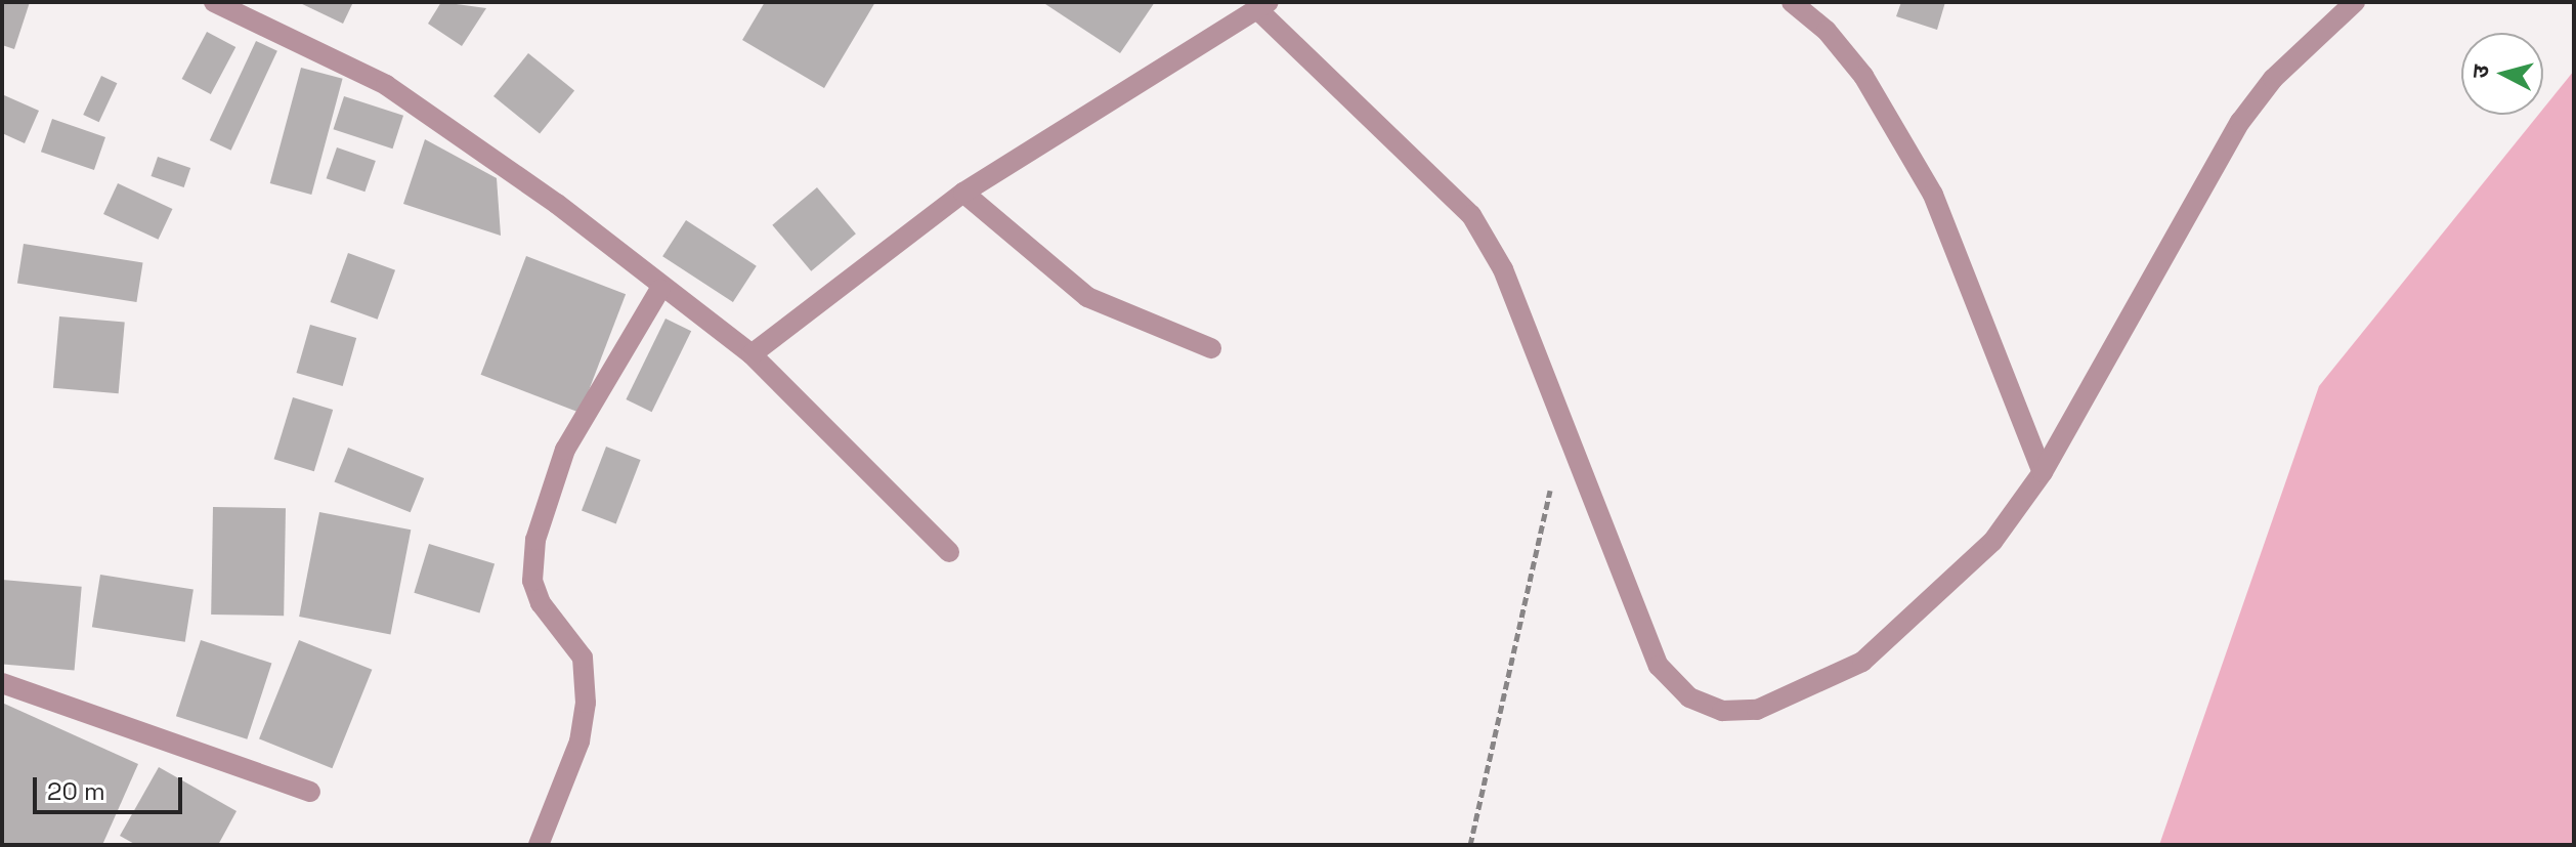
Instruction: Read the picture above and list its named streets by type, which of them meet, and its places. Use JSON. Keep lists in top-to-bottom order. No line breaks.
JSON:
{"scale_bar":"20 m","north":"left"}
